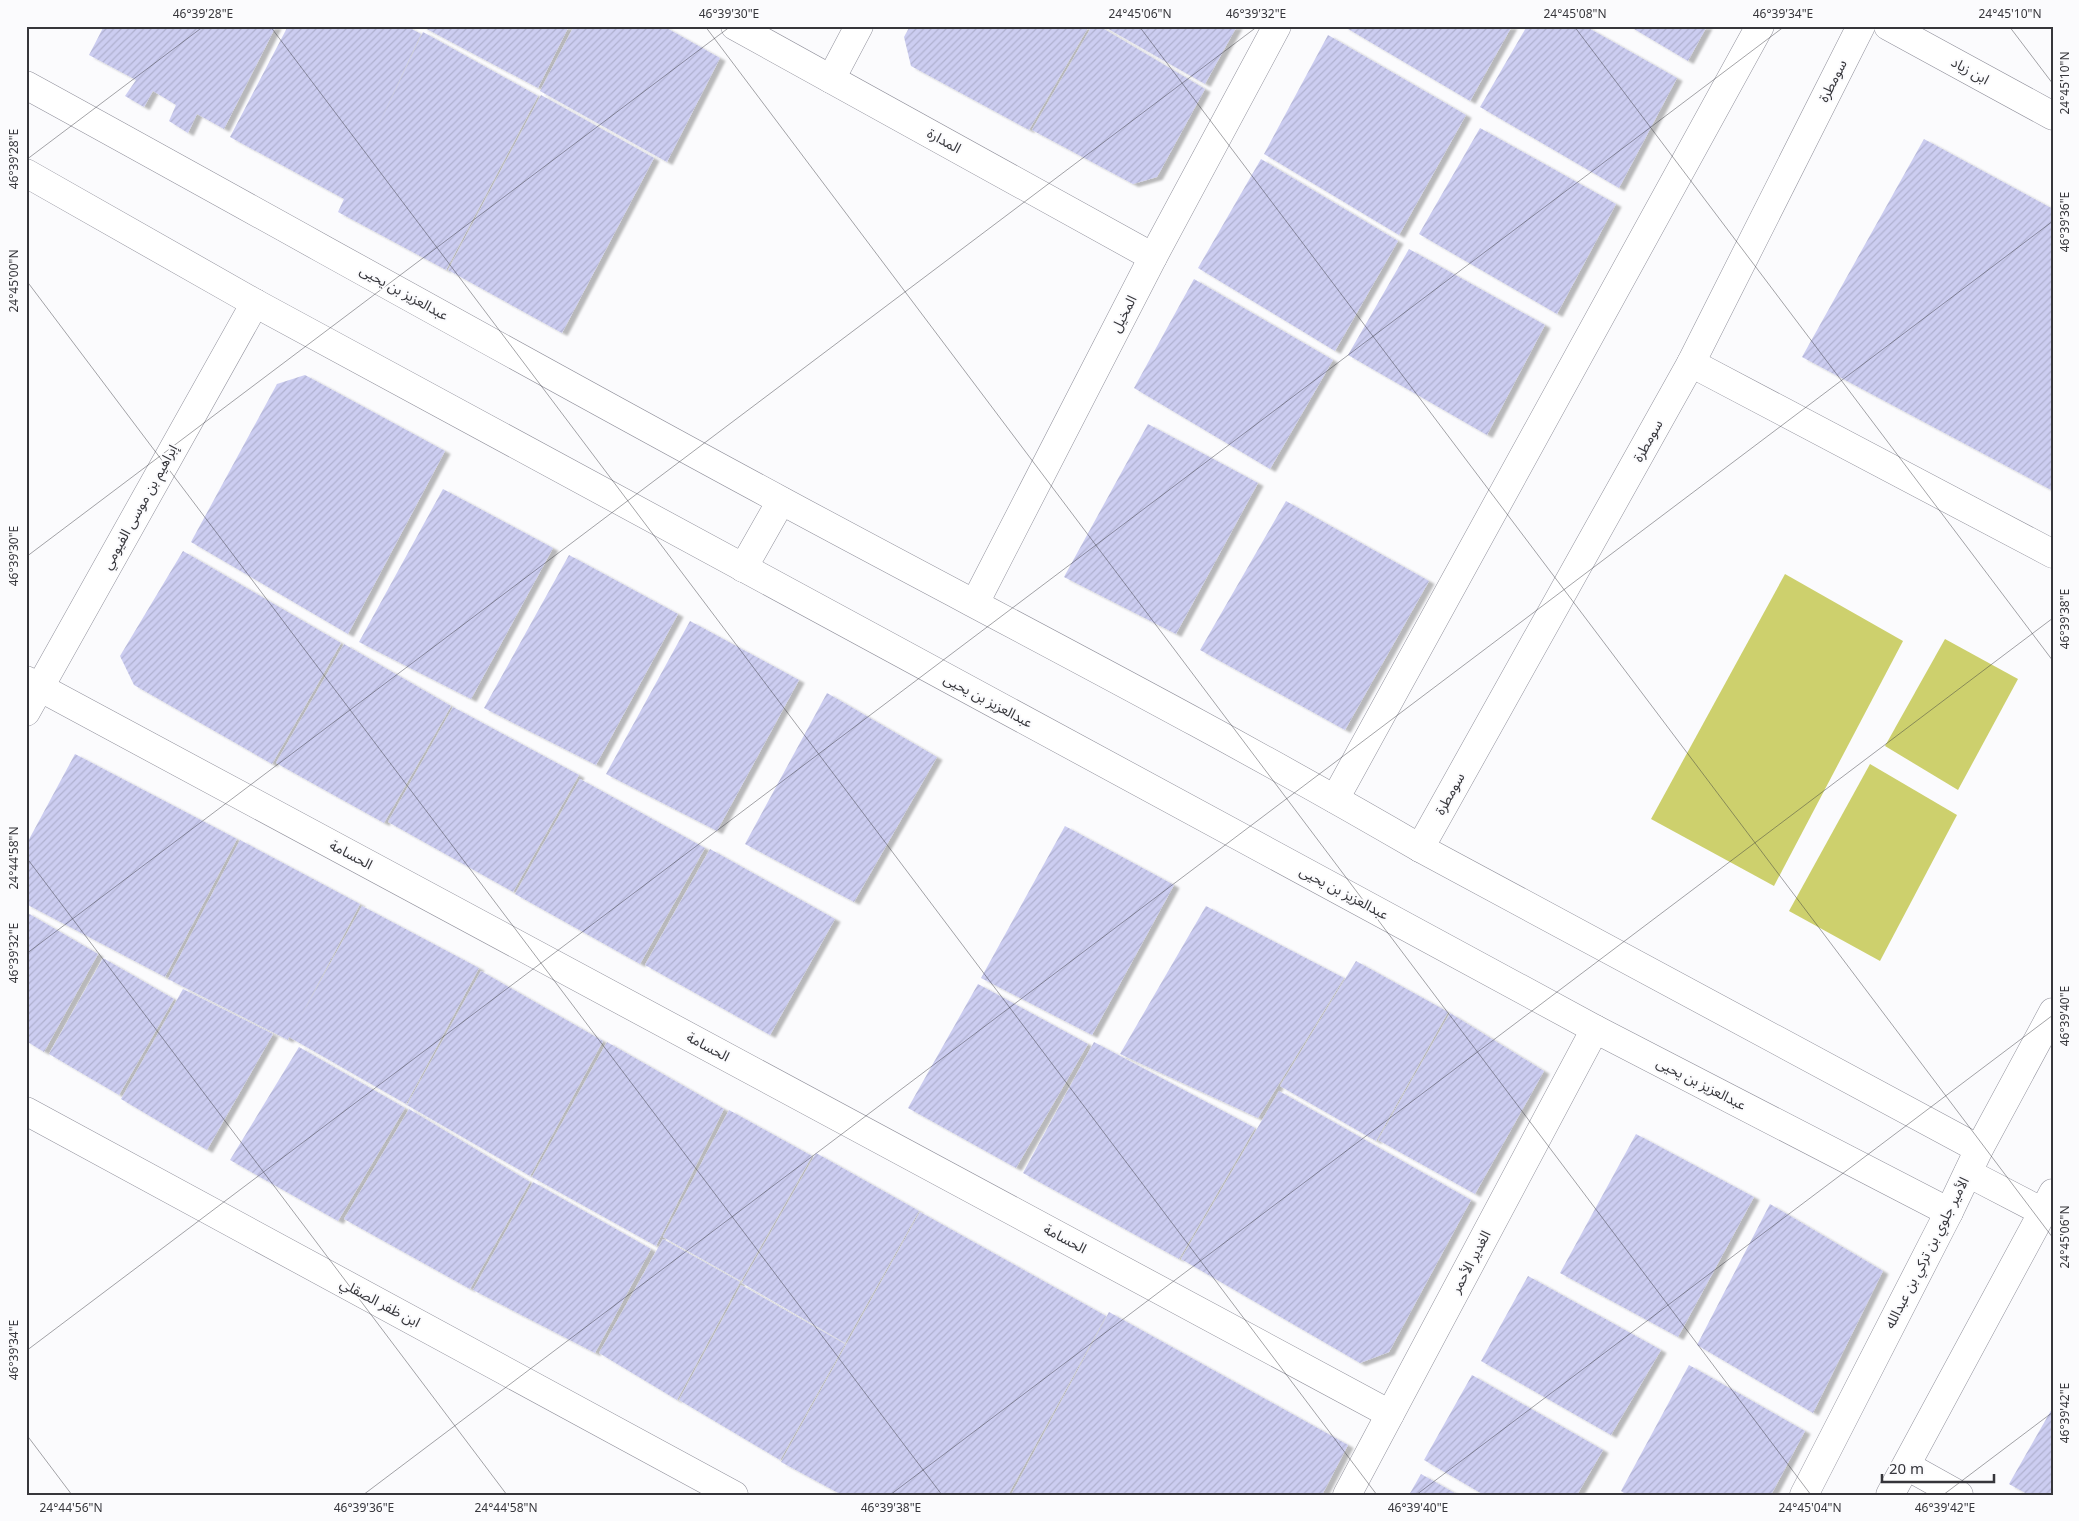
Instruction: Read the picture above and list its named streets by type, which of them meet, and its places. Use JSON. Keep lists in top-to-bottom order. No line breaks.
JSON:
{"streets":{"street":["ابن زياد","سومطرة","المدارة","عبدالعزيز بن يحيى","المخيل","إبراهيم بن موسى الفيومي","الحسامة","الأمير جلوي بن تركي بن عبدالله","الغدير الأحمر","ابن ظفر الصقلي"]},"crossings":[["سومطرة","عبدالعزيز بن يحيى"],["المدارة","المخيل"],["عبدالعزيز بن يحيى","المخيل"],["عبدالعزيز بن يحيى","إبراهيم بن موسى الفيومي"],["عبدالعزيز بن يحيى","الأمير جلوي بن تركي بن عبدالله"],["عبدالعزيز بن يحيى","الغدير الأحمر"],["إبراهيم بن موسى الفيومي","الحسامة"],["الحسامة","الغدير الأحمر"]],"scale_bar":"20 m","coordinates":["46°39'28\"E","46°39'30\"E","24°45'06\"N","46°39'32\"E","24°45'08\"N","46°39'34\"E","24°45'10\"N","46°39'36\"E","24°45'00\"N","46°39'38\"E","24°44'58\"N","46°39'40\"E","46°39'42\"E","24°44'56\"N","24°45'04\"N"]}
